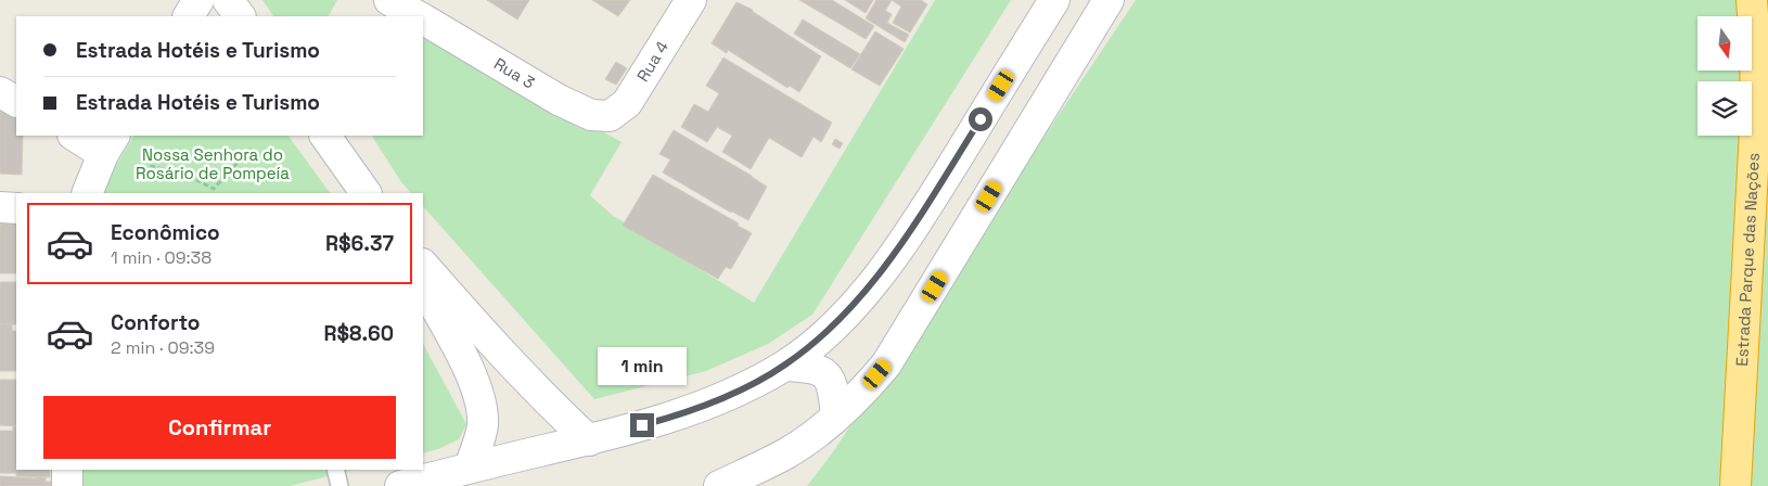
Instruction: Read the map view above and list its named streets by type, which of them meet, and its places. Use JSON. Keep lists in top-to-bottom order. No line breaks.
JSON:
{"streets":{"highway":["Estrada Parque das Nações"],"main road":["Rua 4","Rua 3"]},"crossings":[["Rua 4","Rua 3"]],"parks":["Nossa Senhora do Rosário de Pompeía"],"north":"bottom","page":{"banner":["Estrada Hotéis e Turismo","Estrada Hotéis e Turismo"],"list":[{"name":"Econômico","note":"1 min · 09:38","value":"R$6.37"},{"name":"Conforto","note":"2 min · 09:39","value":"R$8.60"}],"bubble":"1 min","buttons":"Confirmar"}}
